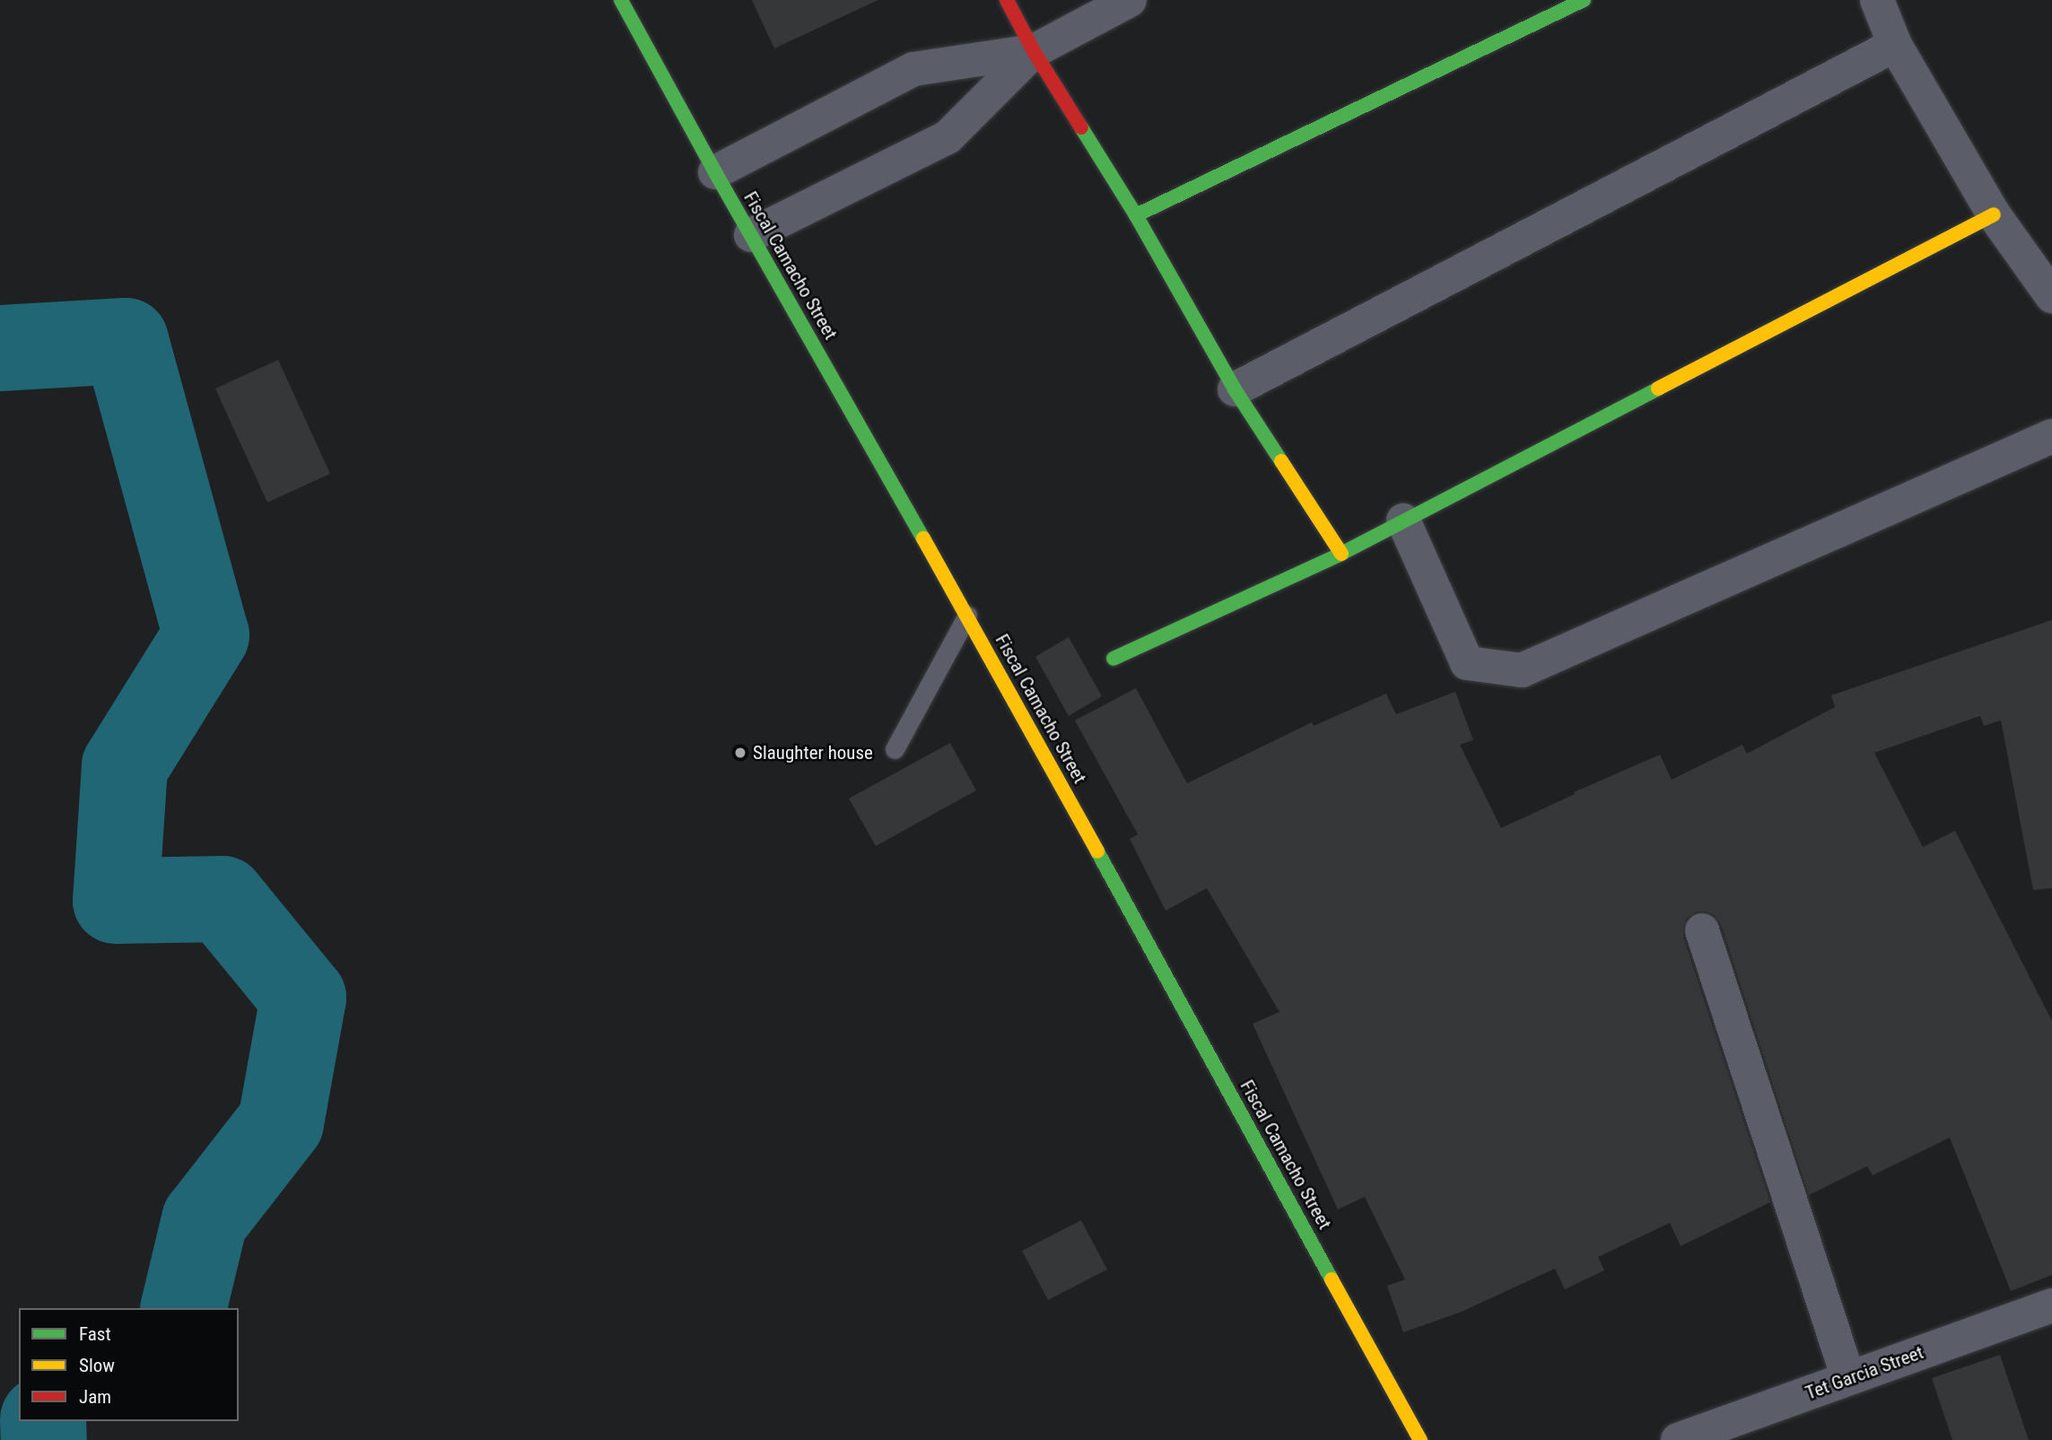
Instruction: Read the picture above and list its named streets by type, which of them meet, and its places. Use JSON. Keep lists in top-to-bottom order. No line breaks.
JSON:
{"streets":{"street":["Fiscal Camacho Street","Tet Garcia Street"]},"places":["Slaughter house"],"legend":["Fast","Slow","Jam"]}
